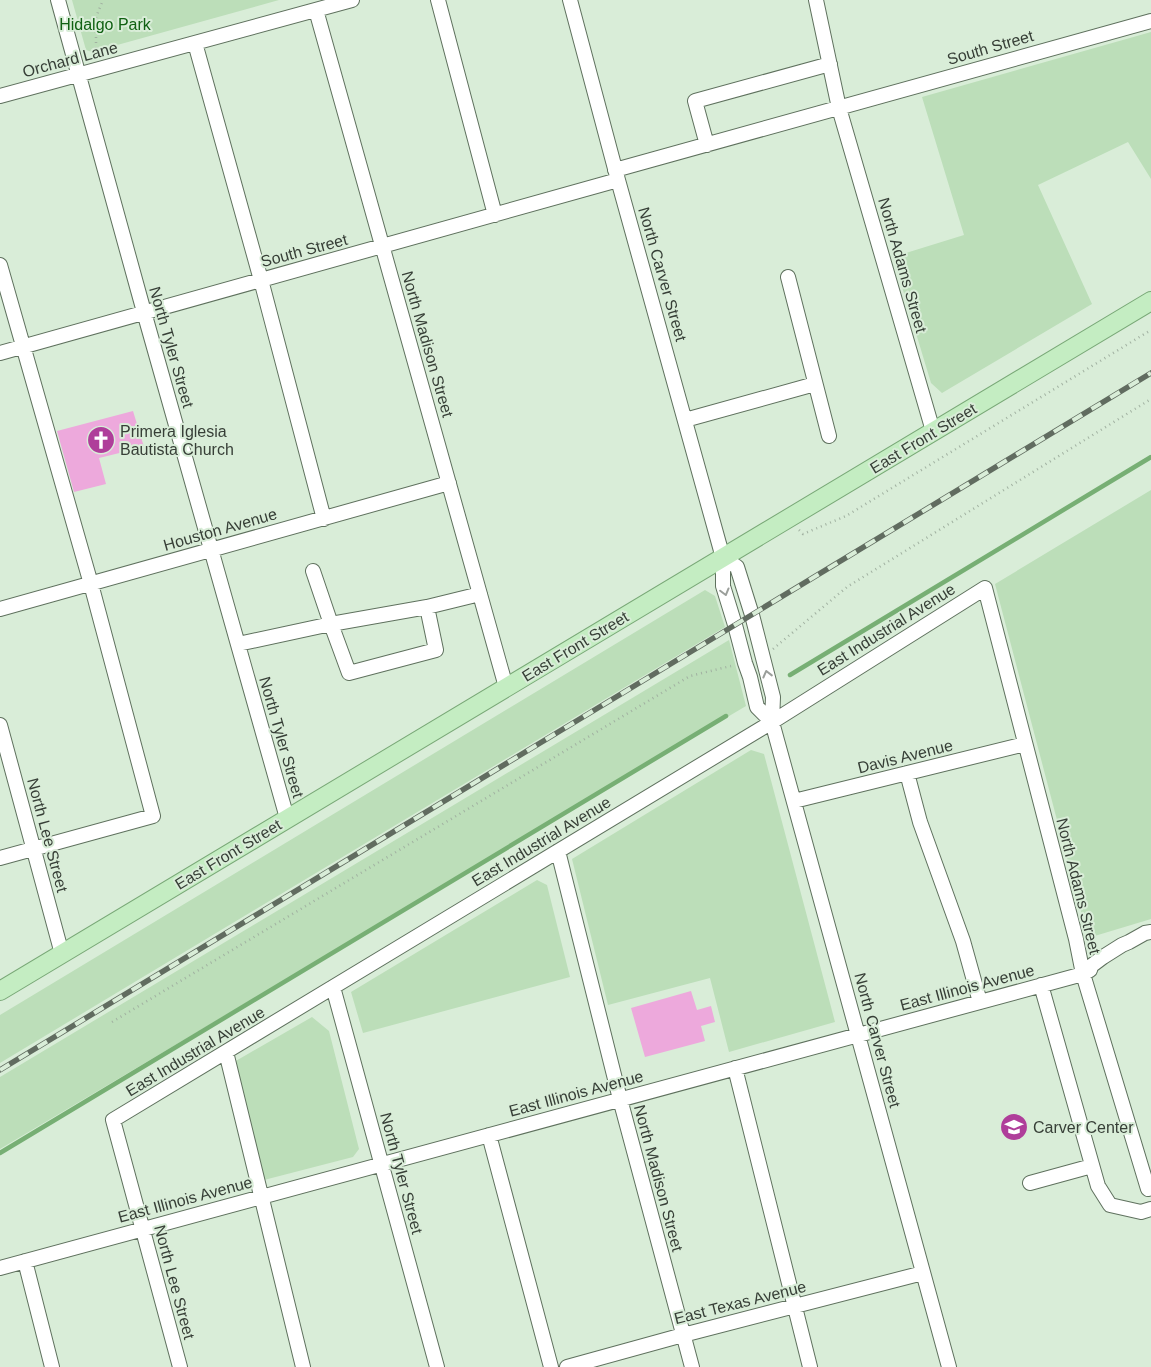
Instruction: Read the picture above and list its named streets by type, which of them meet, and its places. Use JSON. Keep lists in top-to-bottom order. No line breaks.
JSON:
{"streets":{"main road":["East Front Street"],"street":["South Street","Orchard Lane","North Adams Street","North Carver Street","North Madison Street","North Tyler Street","Houston Avenue","East Industrial Avenue","Davis Avenue","North Lee Street","East Illinois Avenue","East Texas Avenue"]},"crossings":[["South Street","North Adams Street"],["South Street","North Carver Street"],["South Street","North Madison Street"],["South Street","North Tyler Street"],["Orchard Lane","North Madison Street"],["Orchard Lane","North Tyler Street"],["North Adams Street","East Front Street"],["North Adams Street","East Industrial Avenue"],["North Adams Street","Davis Avenue"],["North Adams Street","East Illinois Avenue"],["North Carver Street","East Front Street"],["North Carver Street","East Industrial Avenue"],["North Carver Street","Davis Avenue"],["North Carver Street","East Illinois Avenue"],["North Carver Street","East Texas Avenue"],["North Madison Street","East Front Street"],["North Madison Street","Houston Avenue"],["North Madison Street","East Industrial Avenue"],["North Madison Street","East Illinois Avenue"],["North Madison Street","East Texas Avenue"],["North Tyler Street","East Front Street"],["North Tyler Street","Houston Avenue"],["North Tyler Street","East Industrial Avenue"],["North Tyler Street","East Illinois Avenue"],["East Front Street","North Lee Street"],["East Industrial Avenue","North Lee Street"],["North Lee Street","East Illinois Avenue"]],"parks":["Hidalgo Park"],"places":{"church":["Primera Iglesia Bautista Church"],"school or university":["Carver Center"]}}
